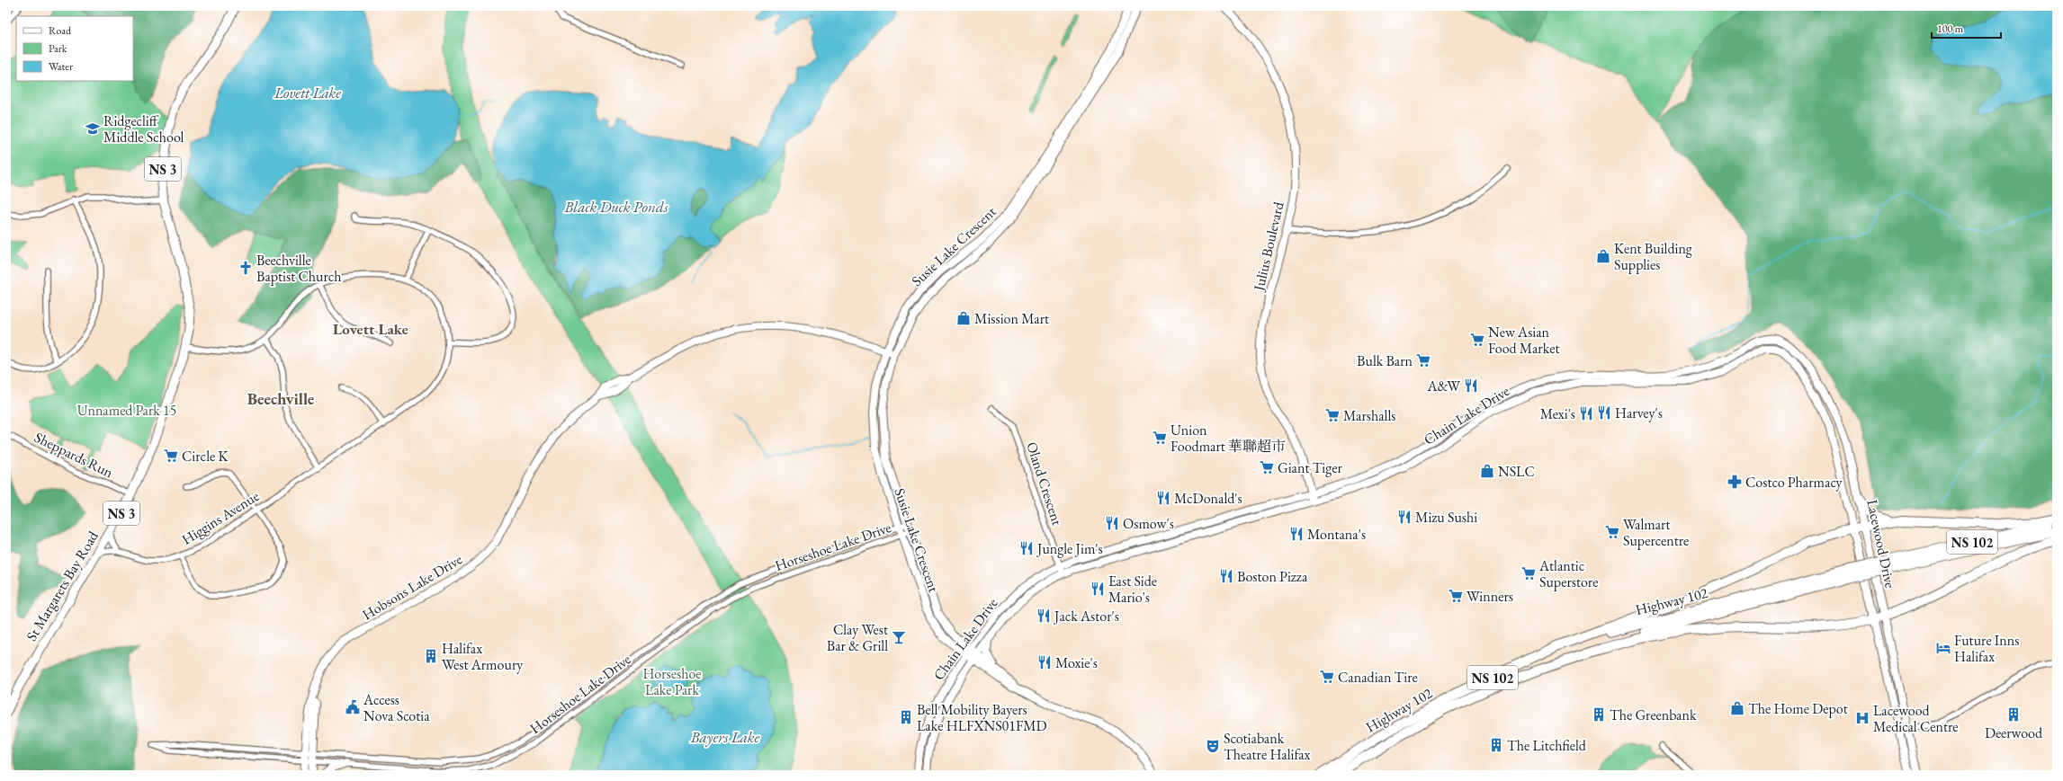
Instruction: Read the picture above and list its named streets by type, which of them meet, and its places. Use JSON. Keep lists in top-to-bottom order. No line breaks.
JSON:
{"streets":{"highway":["NS 102","Highway 102"],"main road":["NS 3","St Margarets Bay Road"],"street":["Susie Lake Crescent","Julius Boulevard","Chain Lake Drive","Sheppards Run","Oland Crescent","Higgins Avenue","Lacewood Drive","Horseshoe Lake Drive","Hobsons Lake Drive"]},"crossings":[["Susie Lake Crescent","Chain Lake Drive"],["Susie Lake Crescent","Horseshoe Lake Drive"],["Susie Lake Crescent","Hobsons Lake Drive"],["Julius Boulevard","Chain Lake Drive"],["Chain Lake Drive","Oland Crescent"],["Chain Lake Drive","Lacewood Drive"],["Sheppards Run","St Margarets Bay Road"],["Horseshoe Lake Drive","Hobsons Lake Drive"]],"districts":["Lovett Lake","Beechville"],"water":["Lovett Lake","Black Duck Ponds","Bayers Lake"],"parks":["Unnamed Park 15","Horseshoe Lake Park"],"places":{"school or university":["Ridgecliff Middle School"],"shop":["Kent Building Supplies","Mission Mart","NSLC","The Home Depot"],"church":["Beechville Baptist Church"],"supermarket":["New Asian Food Market","Bulk Barn","Marshalls","Union Foodmart 華聯超市","Circle K","Giant Tiger","Walmart Supercentre","Atlantic Superstore","Winners","Canadian Tire"],"restaurant":["A&W","Harvey's","Mexi's","McDonald's","Mizu Sushi","Osmow's","Montana's","Jungle Jim's","Boston Pizza","East Side Mario's","Jack Astor's","Moxie's"],"pharmacy":["Costco Pharmacy"],"bar":["Clay West Bar & Grill"],"hotel":["Future Inns Halifax"],"building":["Halifax West Armoury","The Greenbank","Deerwood","Bell Mobility Bayers Lake HLFXNS01FMD","The Litchfield"],"public building":["Access Nova Scotia"],"hospital":["Lacewood Medical Centre"],"theatre":["Scotiabank Theatre Halifax"]},"legend":["Road","Park","Water"],"scale_bar":"100 m"}
